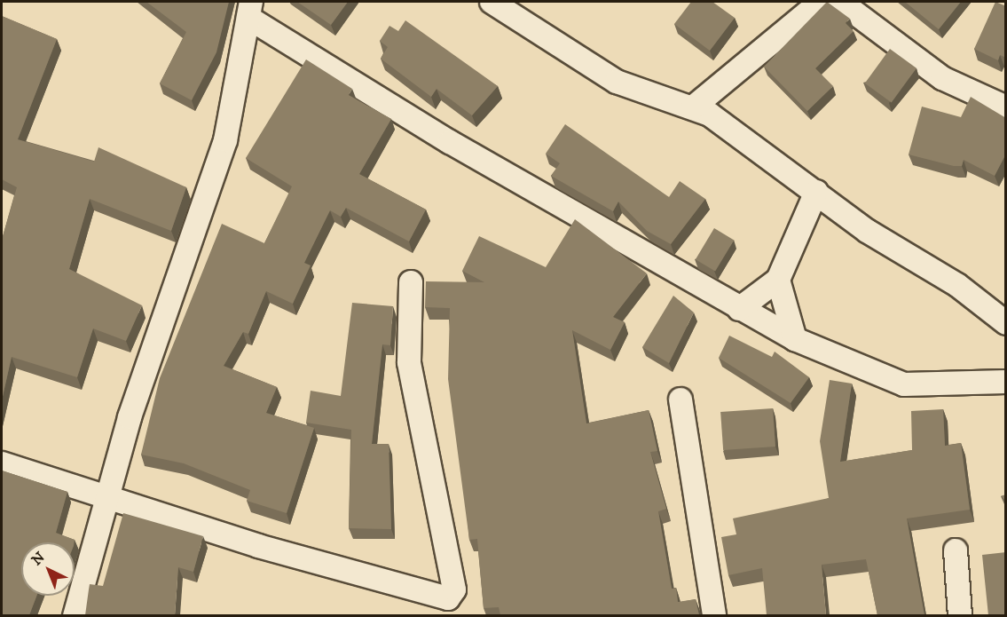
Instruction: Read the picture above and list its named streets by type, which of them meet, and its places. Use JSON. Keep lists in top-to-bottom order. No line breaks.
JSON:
{"north":"top left"}
